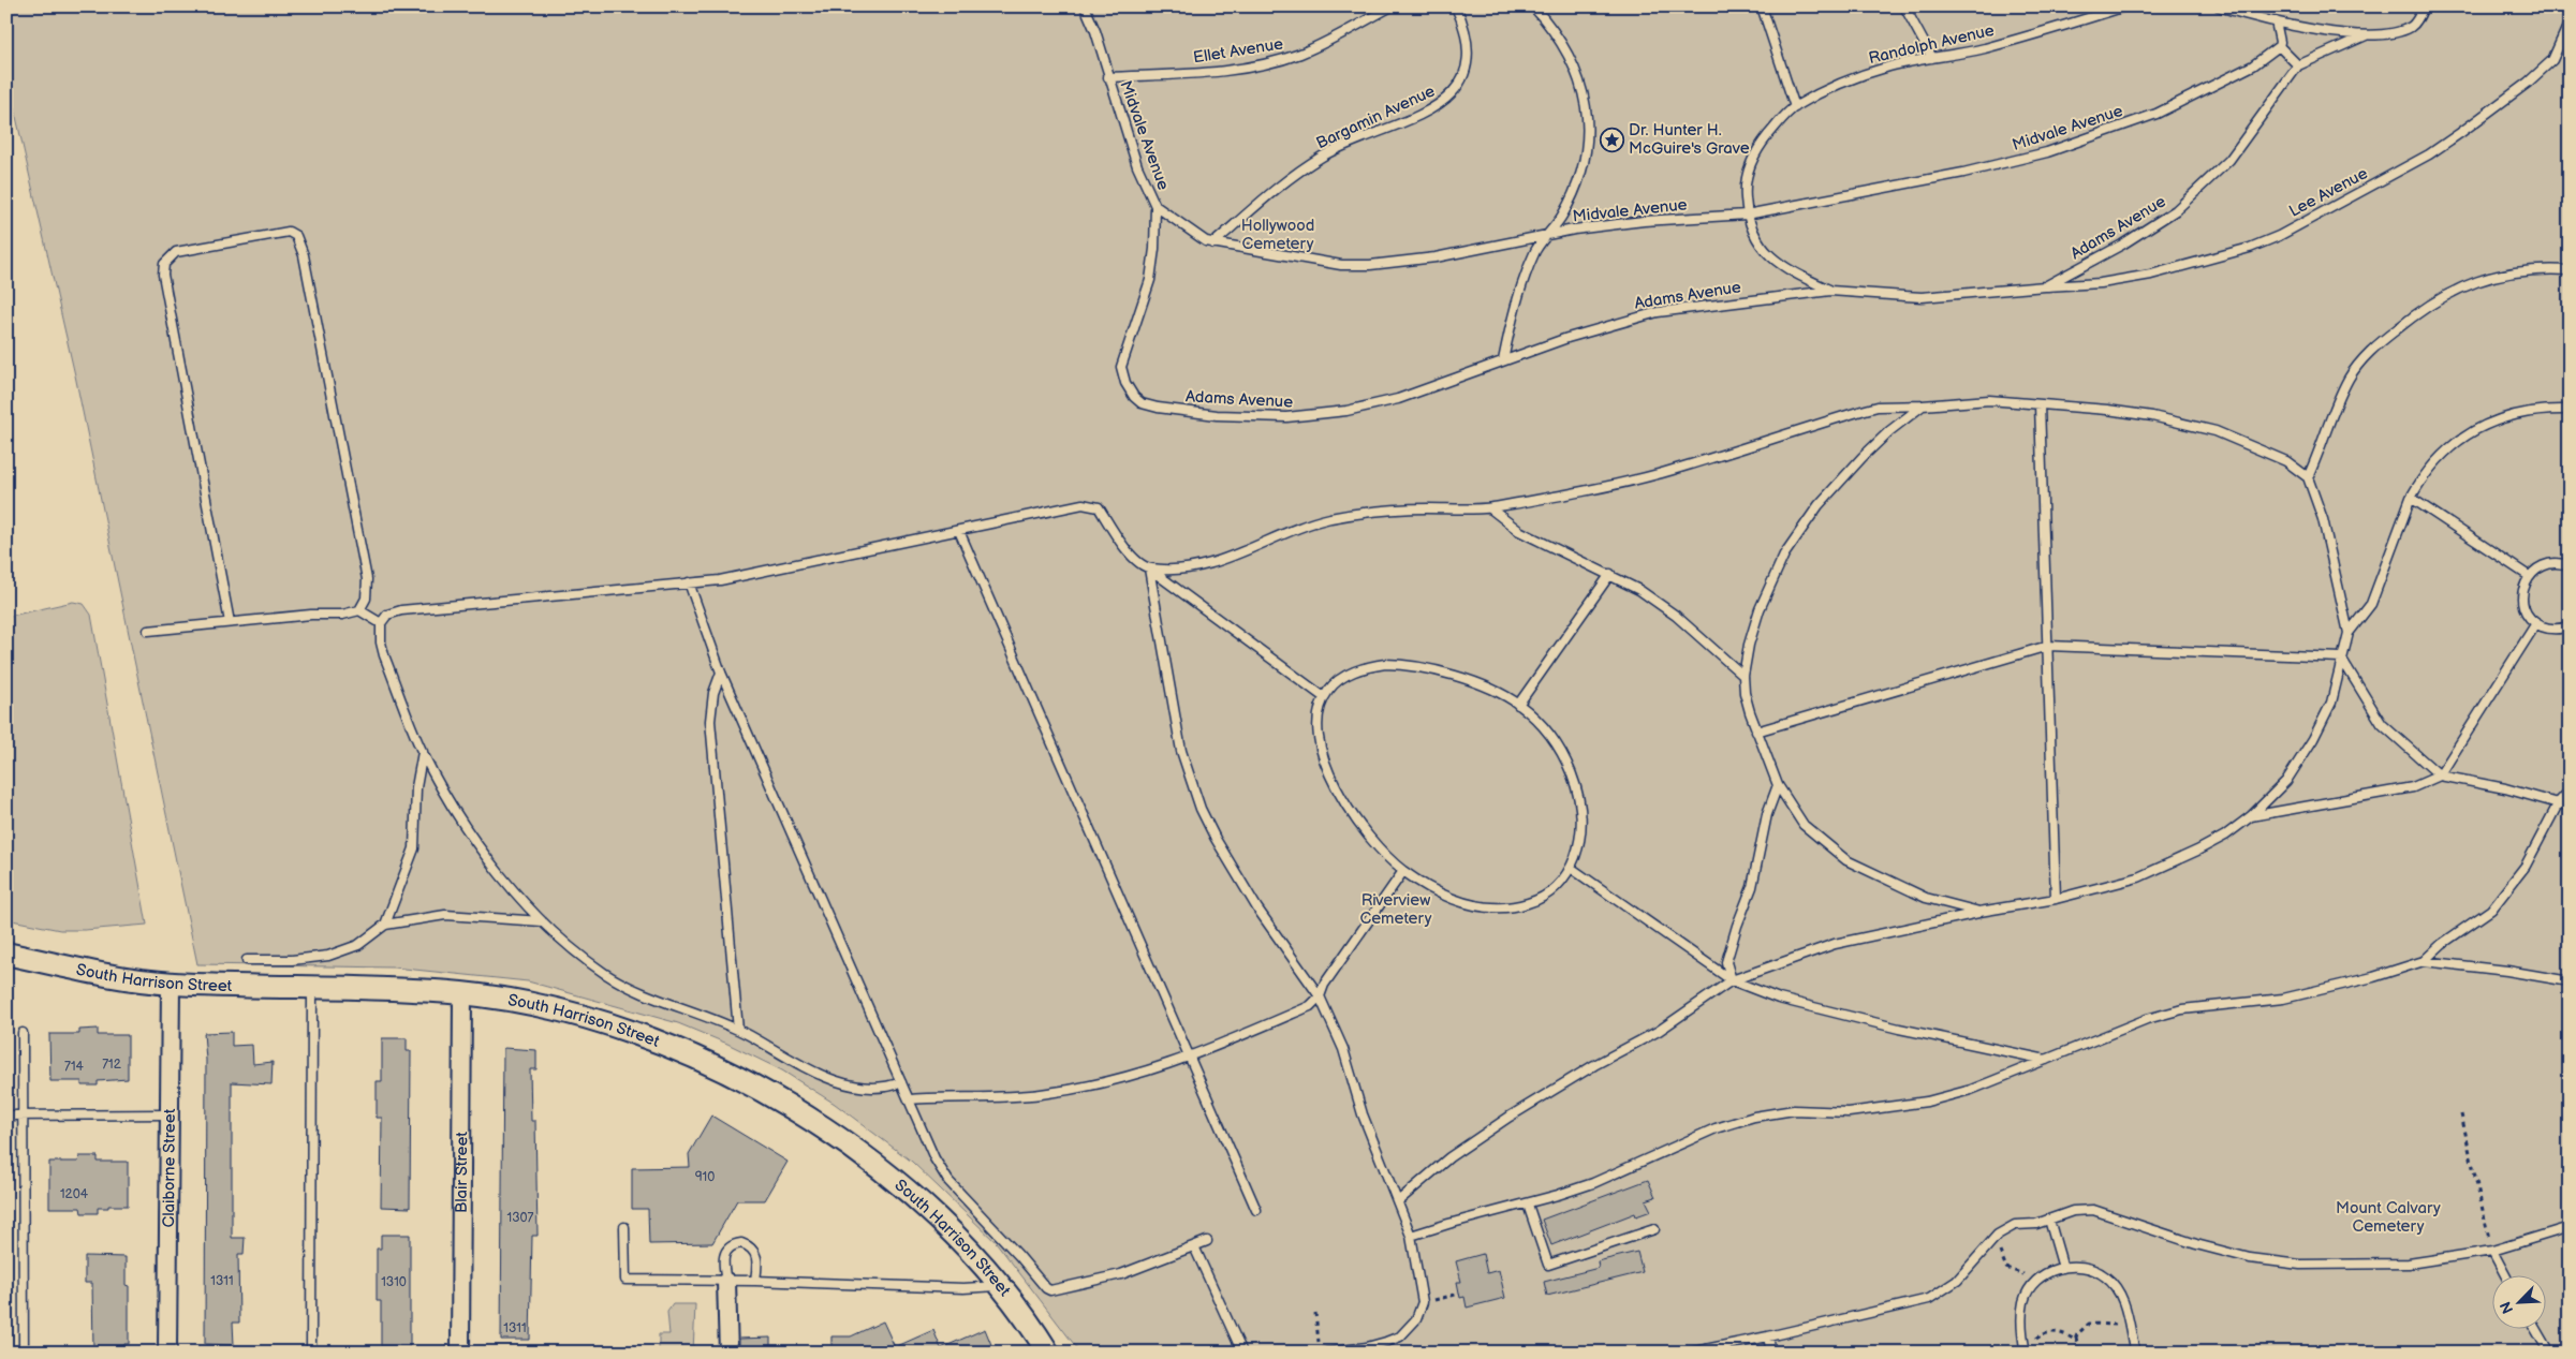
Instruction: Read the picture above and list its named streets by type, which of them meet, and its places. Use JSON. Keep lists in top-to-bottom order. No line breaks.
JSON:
{"streets":{"street":["South Harrison Street","Claiborne Street","Blair Street"],"lane":["Randolph Avenue","Ellet Avenue","Bargamin Avenue","Midvale Avenue","Lee Avenue","Adams Avenue"]},"crossings":[["Randolph Avenue","Midvale Avenue"],["Randolph Avenue","Adams Avenue"],["Ellet Avenue","Midvale Avenue"],["Bargamin Avenue","Midvale Avenue"],["Midvale Avenue","Adams Avenue"],["Lee Avenue","Adams Avenue"],["South Harrison Street","Claiborne Street"],["South Harrison Street","Blair Street"]],"parks":["Hollywood Cemetery","Riverview Cemetery","Mount Calvary Cemetery"],"places":{"place":["Dr. Hunter H. McGuire's Grave"]},"house_numbers":["712","714","910","1204","1307","1311","1310","1311"],"north":"bottom left"}
